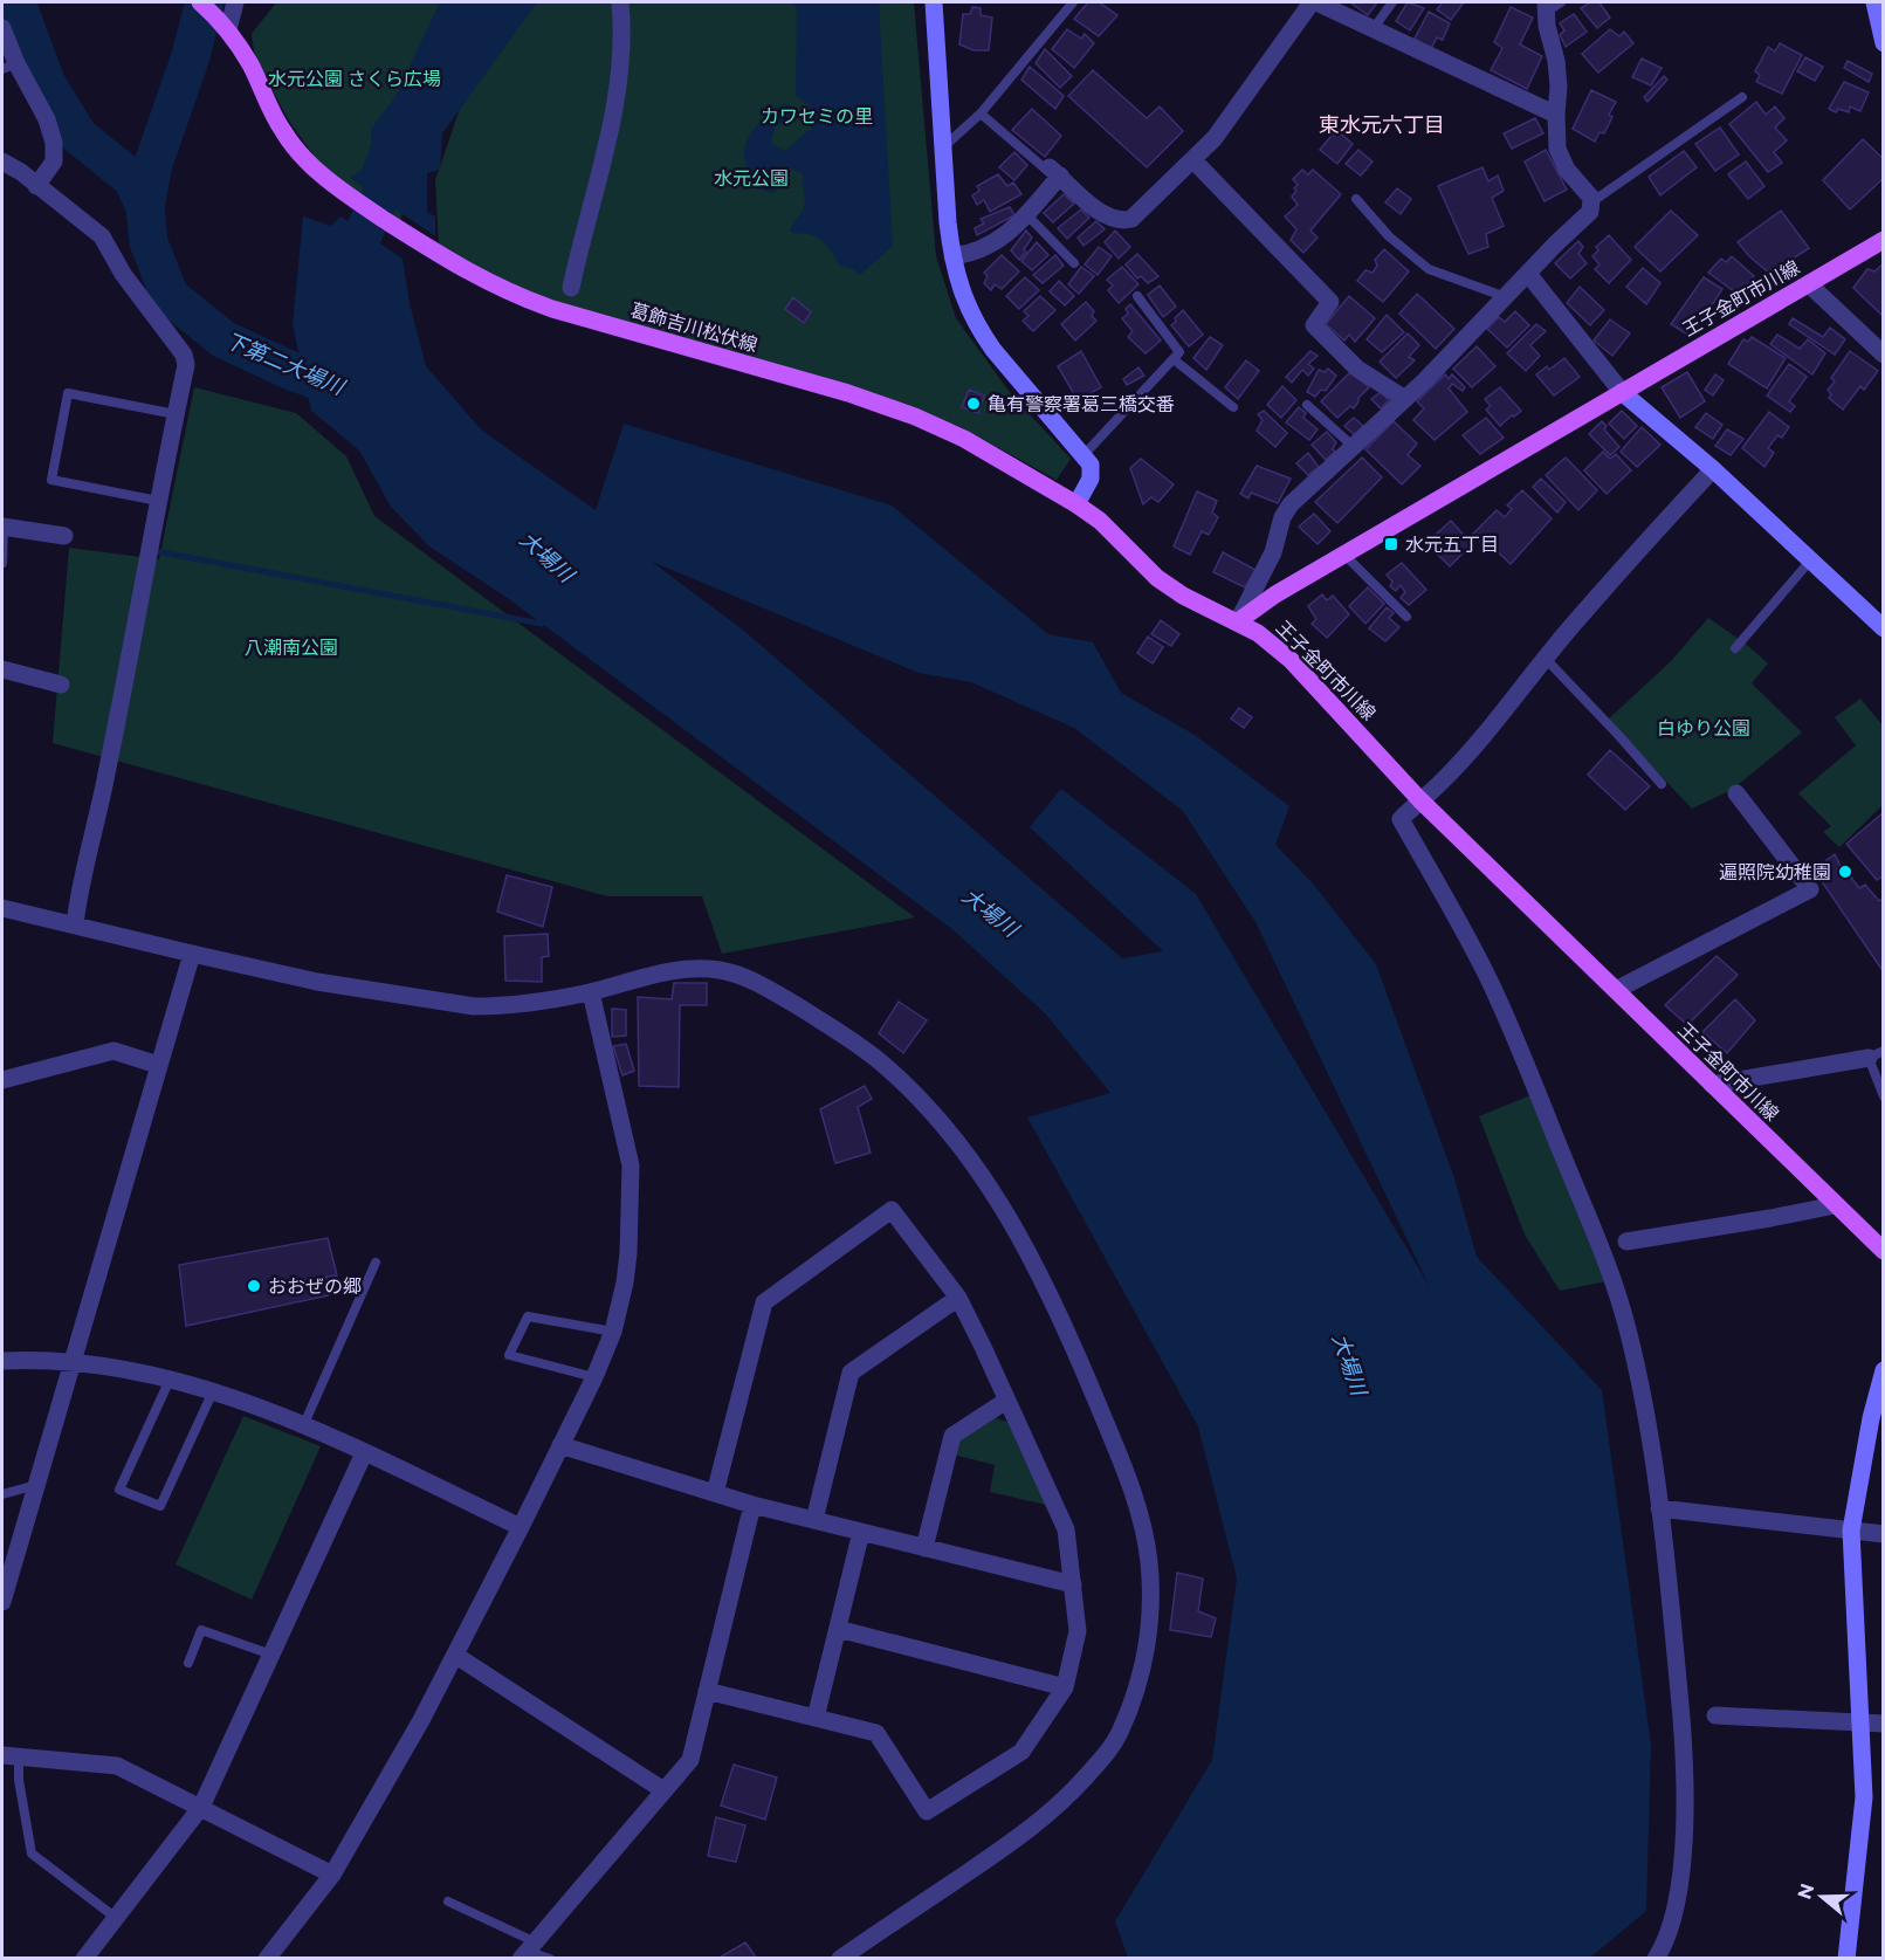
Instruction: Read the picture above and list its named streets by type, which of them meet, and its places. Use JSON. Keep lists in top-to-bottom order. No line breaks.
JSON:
{"streets":{"main road":["王子金町市川線","葛飾吉川松伏線"]},"crossings":[["王子金町市川線","葛飾吉川松伏線"]],"districts":["東水元六丁目"],"water":["下第二大場川","大場川"],"parks":["水元公園 さくら広場","カワセミの里","水元公園","八潮南公園","白ゆり公園"],"places":{"other":["亀有警察署葛三橋交番","遍照院幼稚園","おおぜの郷"],"transit":["水元五丁目"]},"north":"left"}
